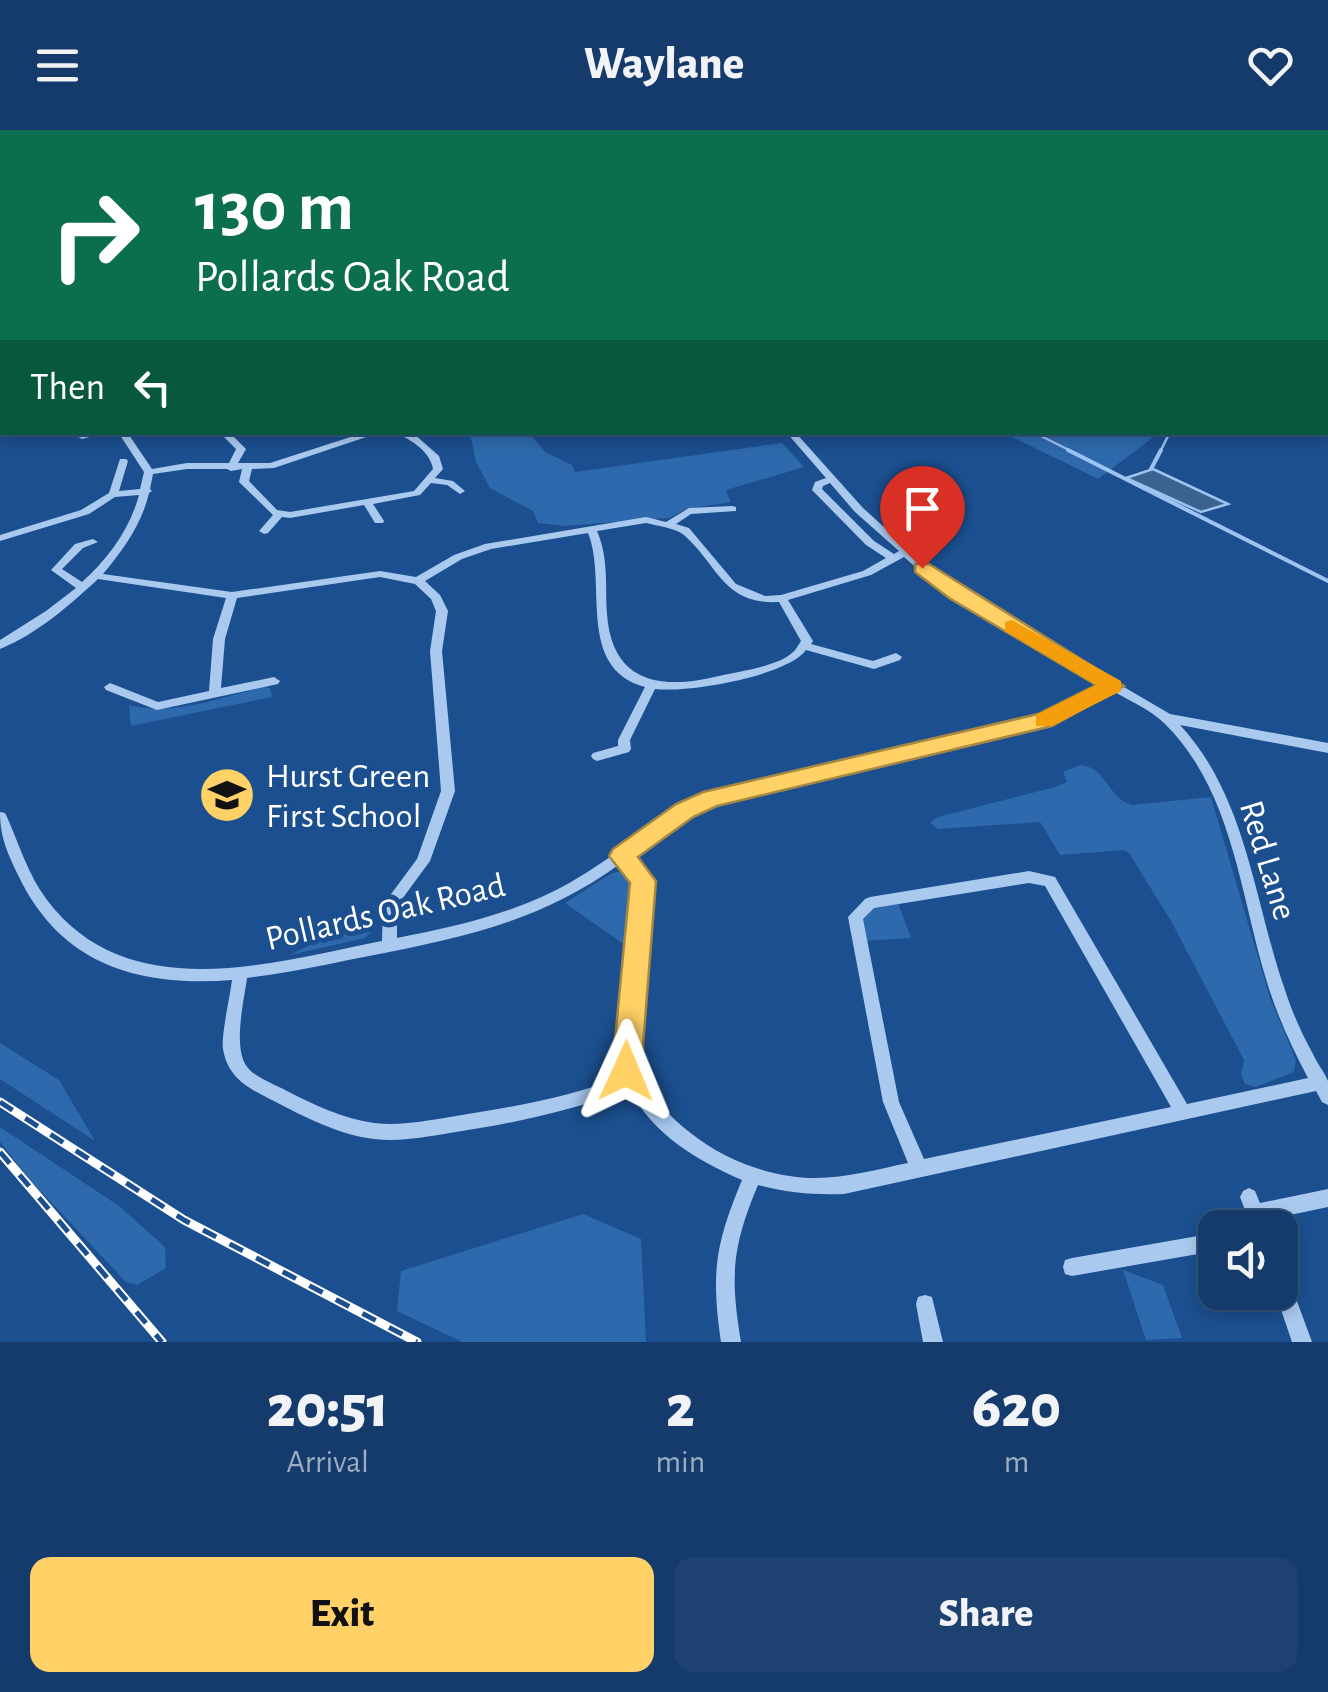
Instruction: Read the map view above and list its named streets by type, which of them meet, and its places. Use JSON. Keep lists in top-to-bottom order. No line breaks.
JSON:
{"streets":{"street":["Red Lane","Pollards Oak Road"]},"places":{"school or university":["Hurst Green First School"]},"page":{"header":"Waylane","turn":["130 m","Pollards Oak Road"],"then":"Then","eta":["20:51","Arrival","2","min","620","m"],"buttons":["Exit","Share"]}}
